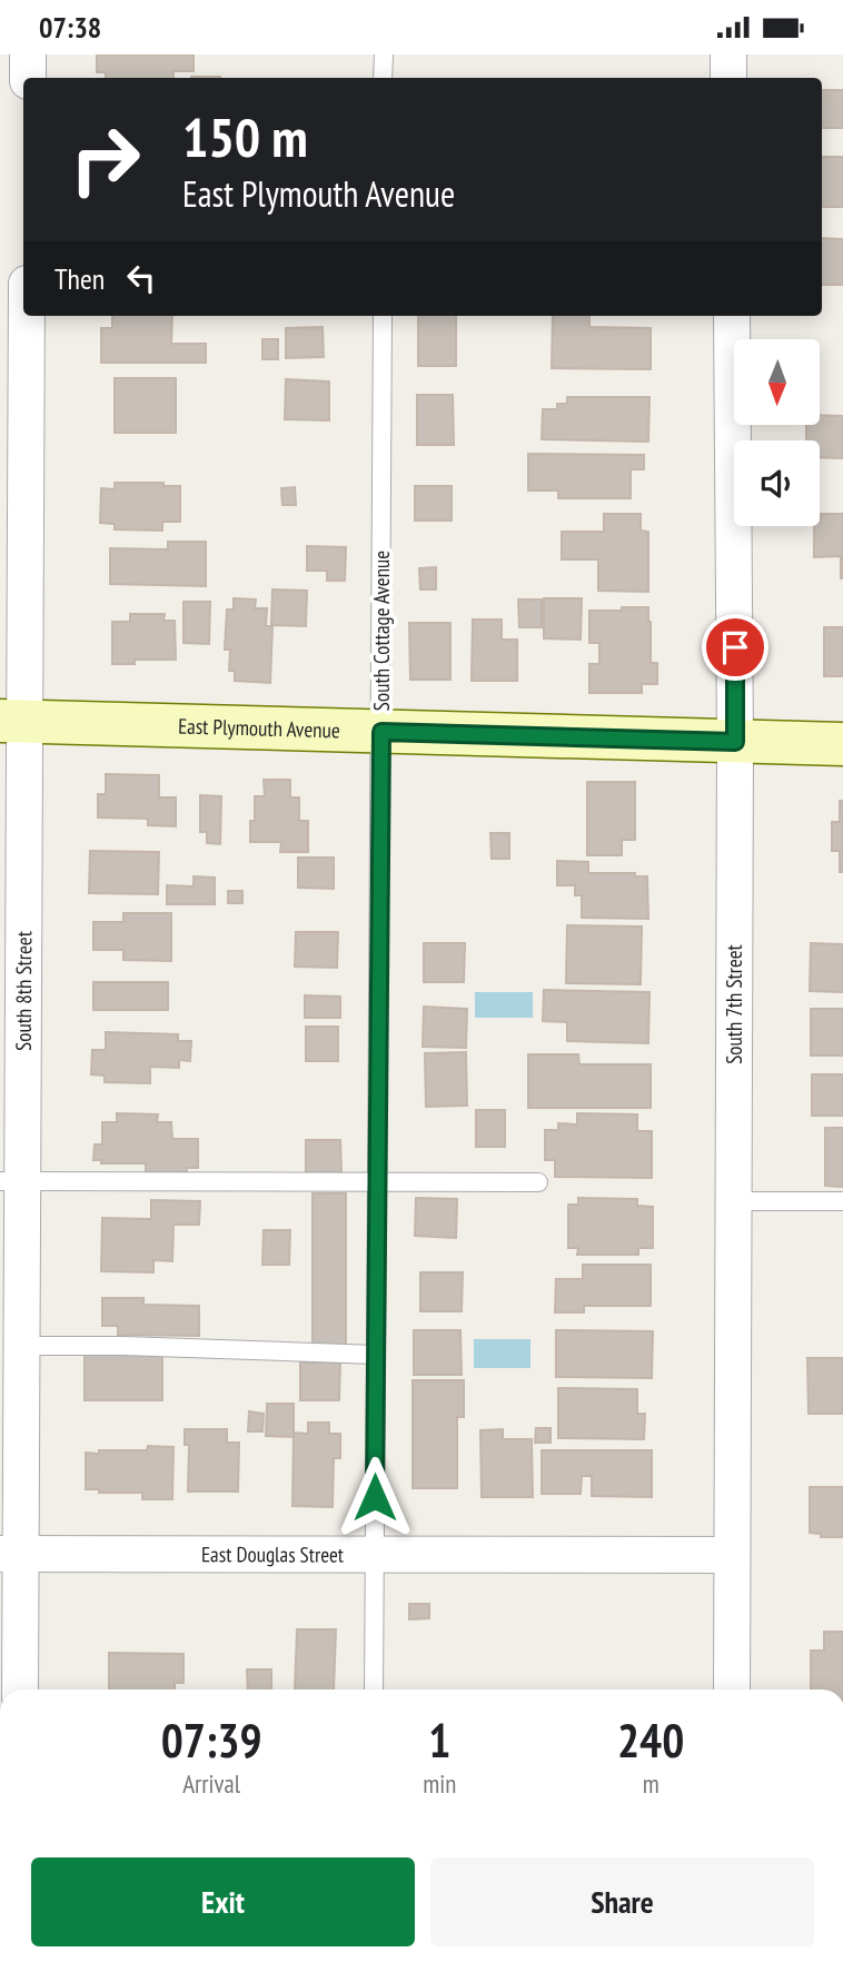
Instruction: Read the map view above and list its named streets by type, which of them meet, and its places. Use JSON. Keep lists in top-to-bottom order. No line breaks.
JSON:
{"streets":{"main road":["East Plymouth Avenue"],"street":["South 8th Street","South 7th Street","East Douglas Street"],"lane":["South Cottage Avenue"]},"crossings":[["South Cottage Avenue","East Plymouth Avenue"],["South Cottage Avenue","East Douglas Street"],["East Plymouth Avenue","South 8th Street"],["East Plymouth Avenue","South 7th Street"],["South 8th Street","East Douglas Street"],["South 7th Street","East Douglas Street"]],"north":"bottom","page":{"status":"07:38","turn":["150 m","East Plymouth Avenue"],"then":"Then","eta":["07:39","Arrival","1","min","240","m"],"buttons":["Exit","Share"]}}
